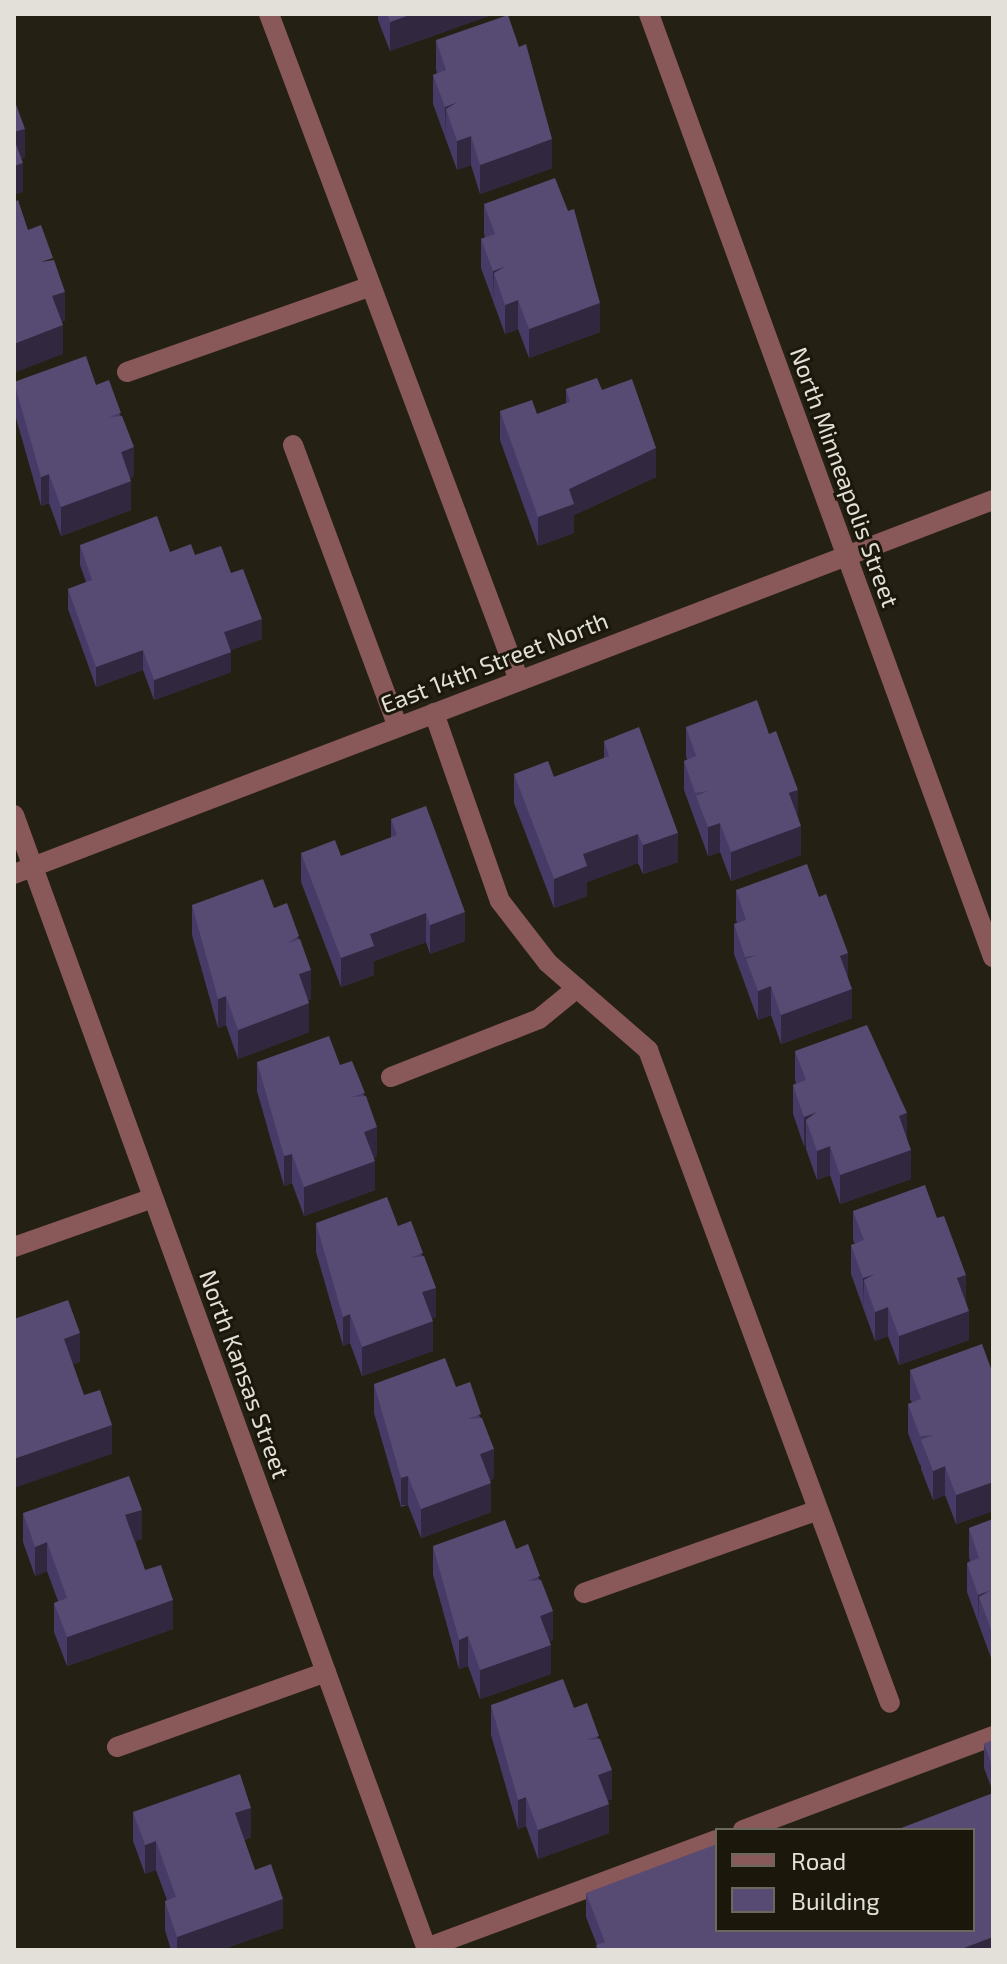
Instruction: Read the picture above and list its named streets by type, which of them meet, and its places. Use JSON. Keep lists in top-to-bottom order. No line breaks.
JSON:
{"streets":{"street":["North Minneapolis Street","East 14th Street North","North Kansas Street"]},"crossings":[["North Minneapolis Street","East 14th Street North"],["East 14th Street North","North Kansas Street"]],"legend":["Road","Building"]}
